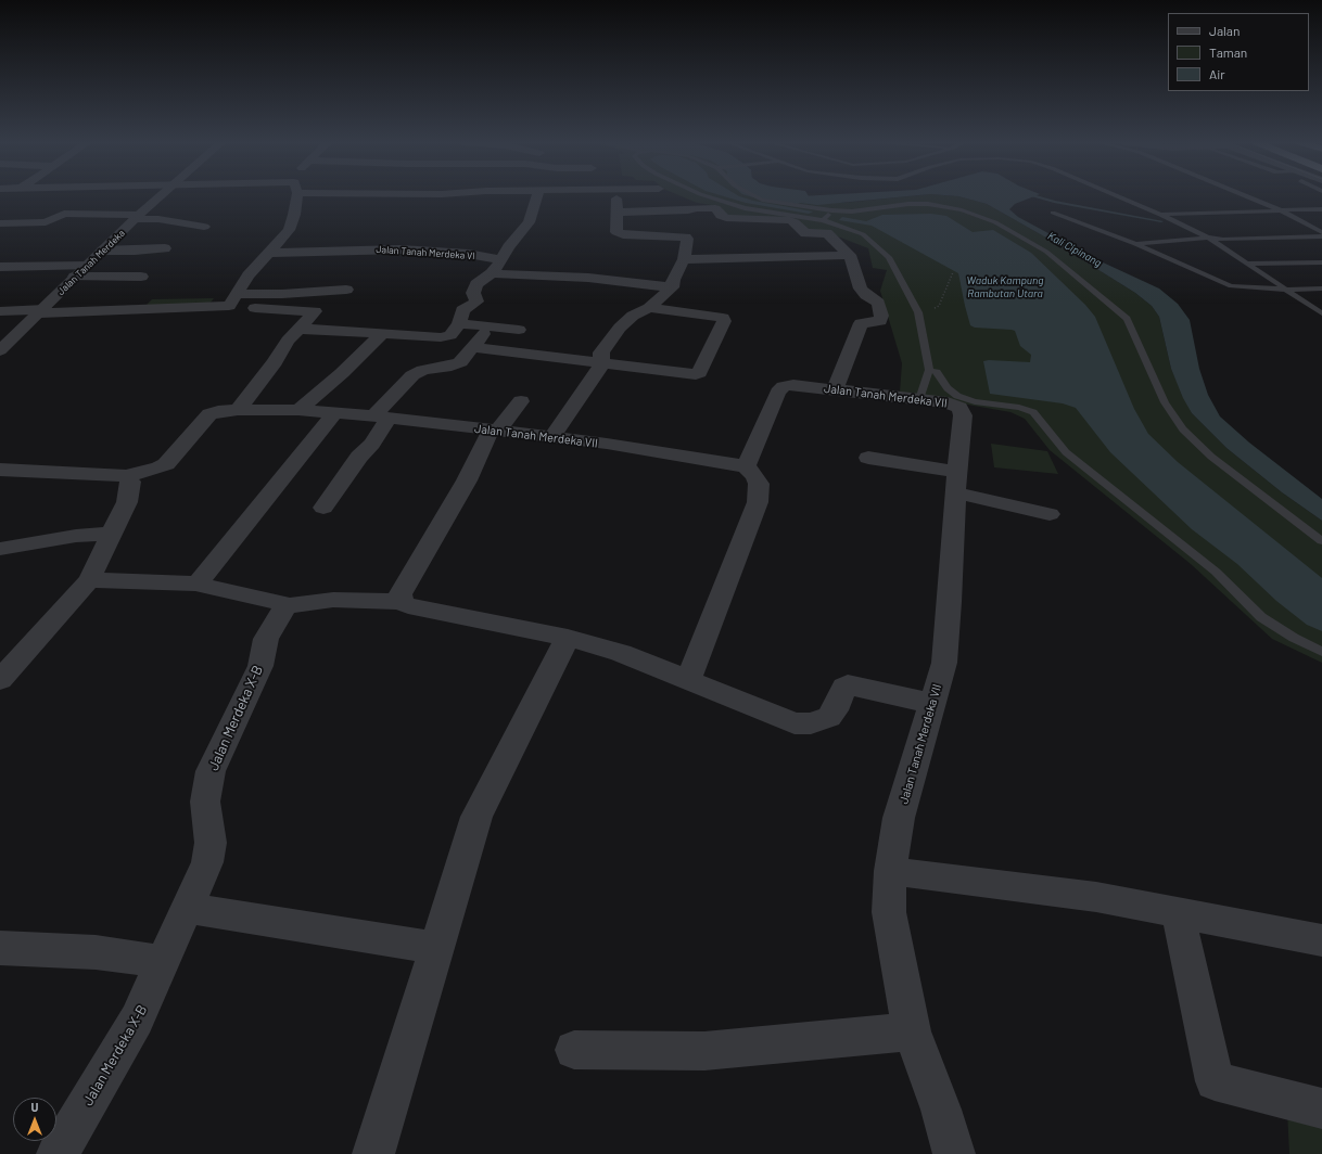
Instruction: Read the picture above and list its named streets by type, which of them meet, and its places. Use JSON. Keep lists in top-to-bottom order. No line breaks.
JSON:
{"streets":{"street":["Jalan Tanah Merdeka VI","Jalan Tanah Merdeka","Jalan Tanah Merdeka VII","Jalan Merdeka X-B"]},"water":["Kali Cipinang","Waduk Kampung Rambutan Utara"],"legend":["Jalan","Taman","Air"],"north":"top"}
